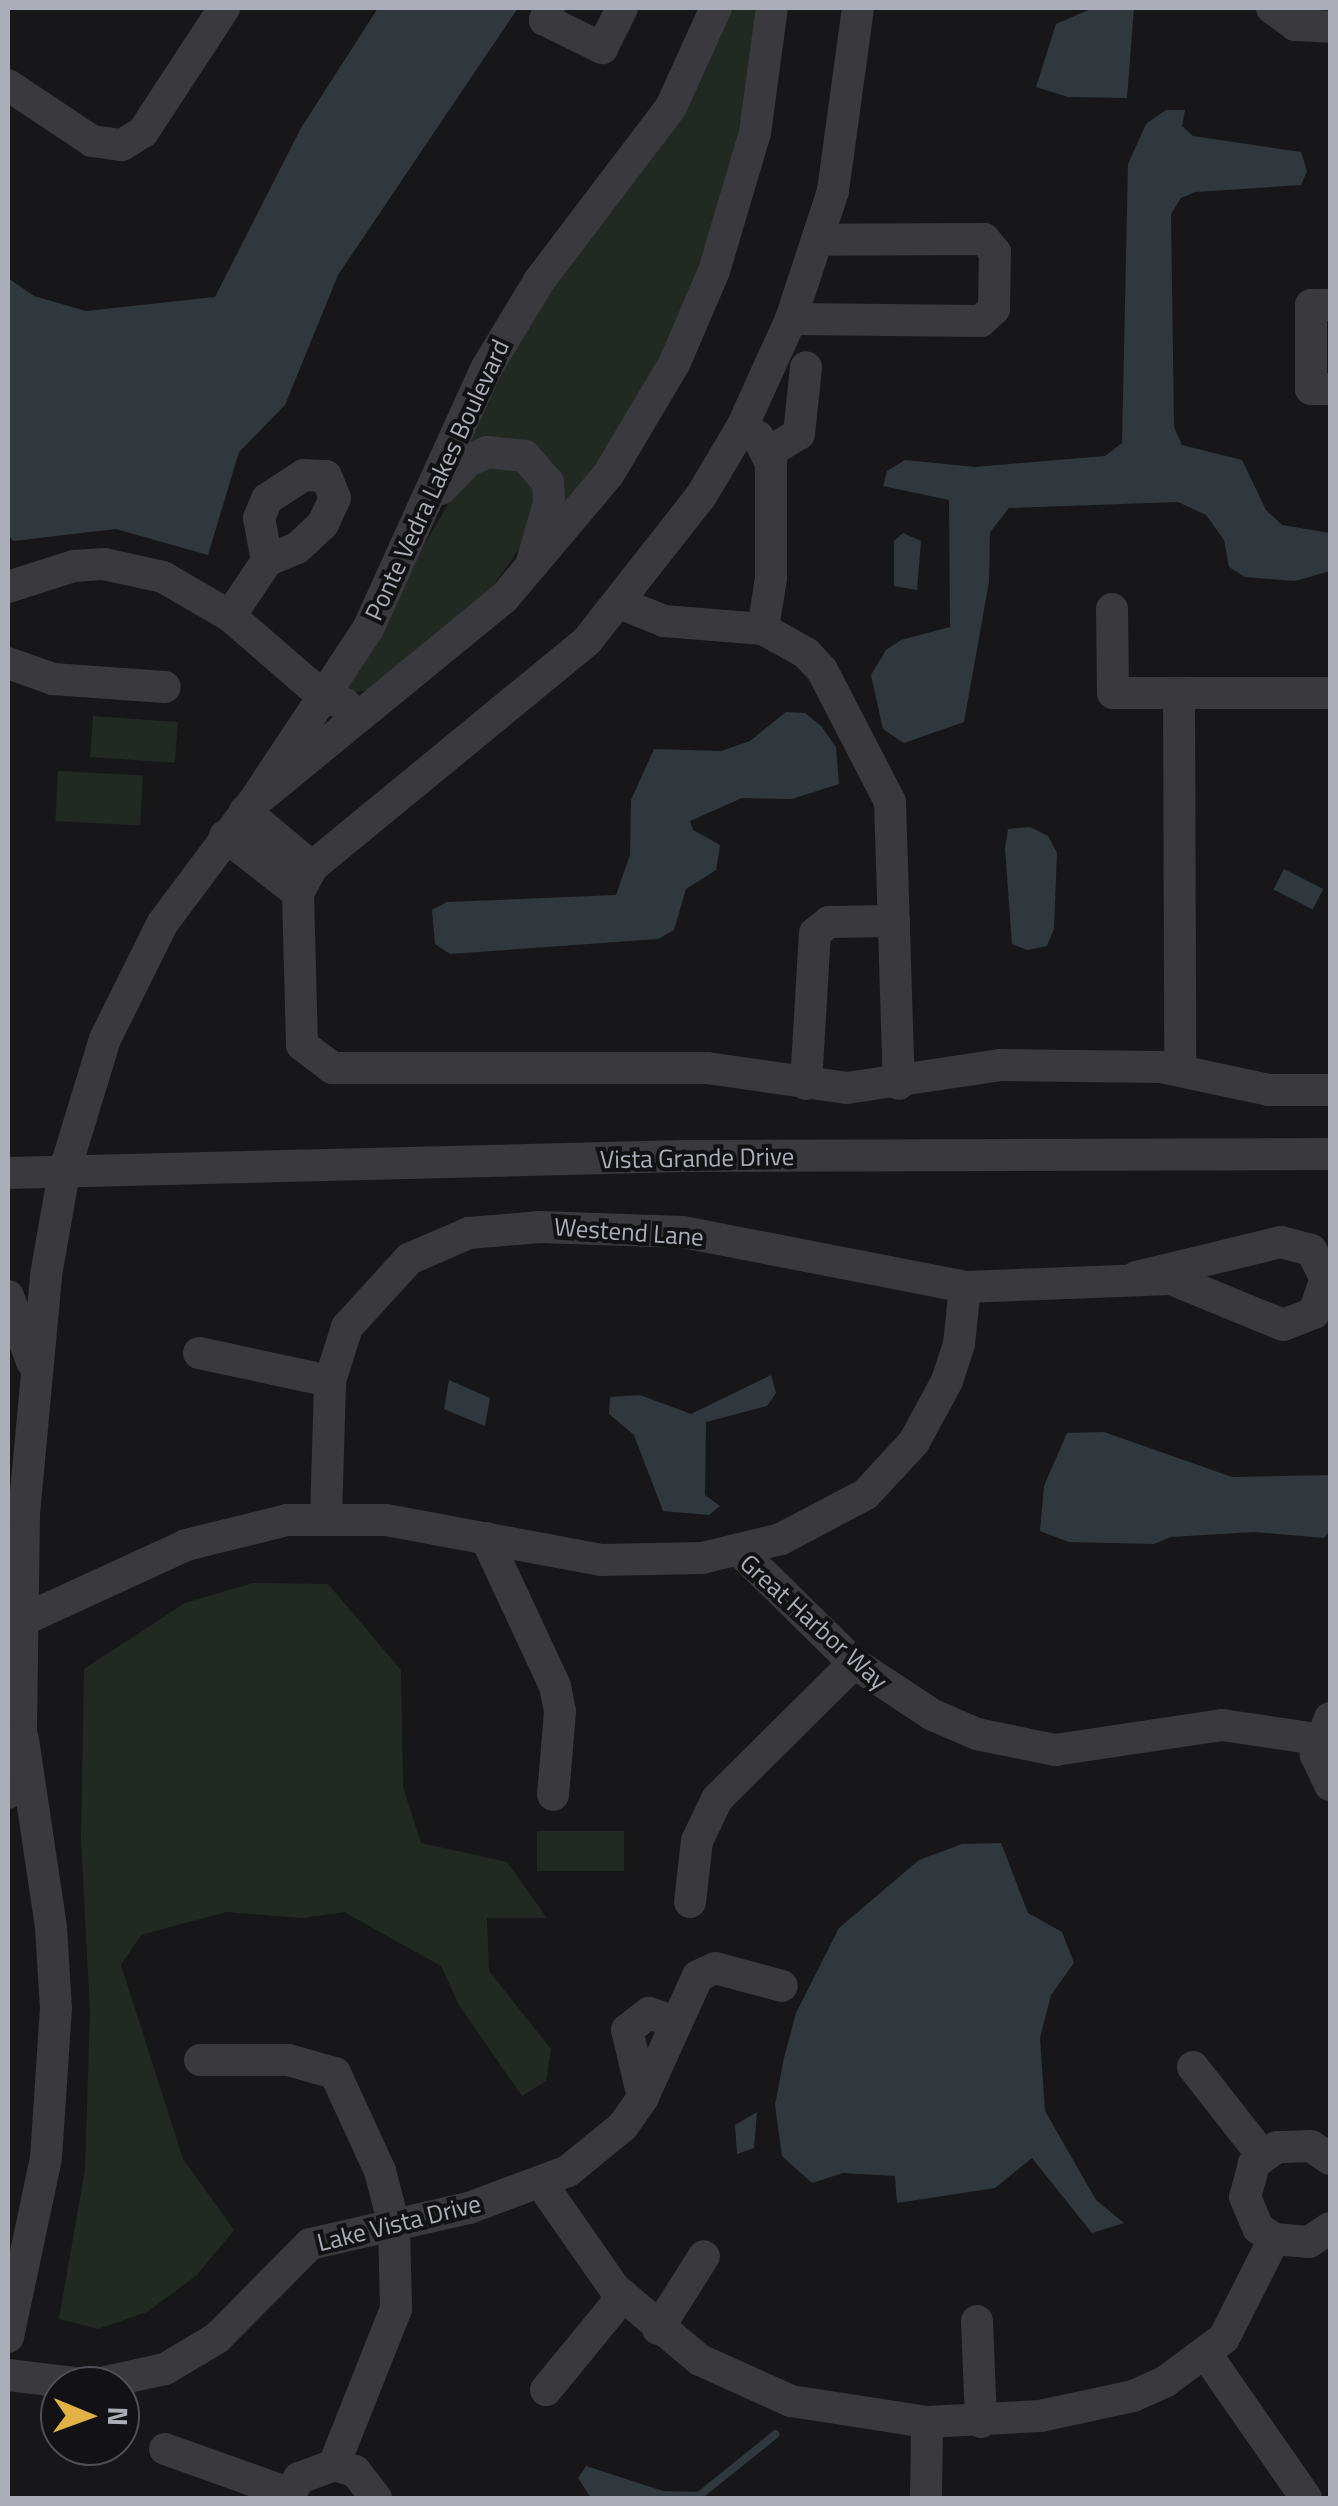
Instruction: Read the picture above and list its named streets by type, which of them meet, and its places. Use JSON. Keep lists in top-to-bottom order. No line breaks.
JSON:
{"streets":{"street":["Ponte Vedra Lakes Boulevard","Vista Grande Drive","Westend Lane","Great Harbor Way","Lake Vista Drive"]},"crossings":[["Ponte Vedra Lakes Boulevard","Vista Grande Drive"],["Ponte Vedra Lakes Boulevard","Great Harbor Way"],["Westend Lane","Great Harbor Way"]],"north":"right"}
